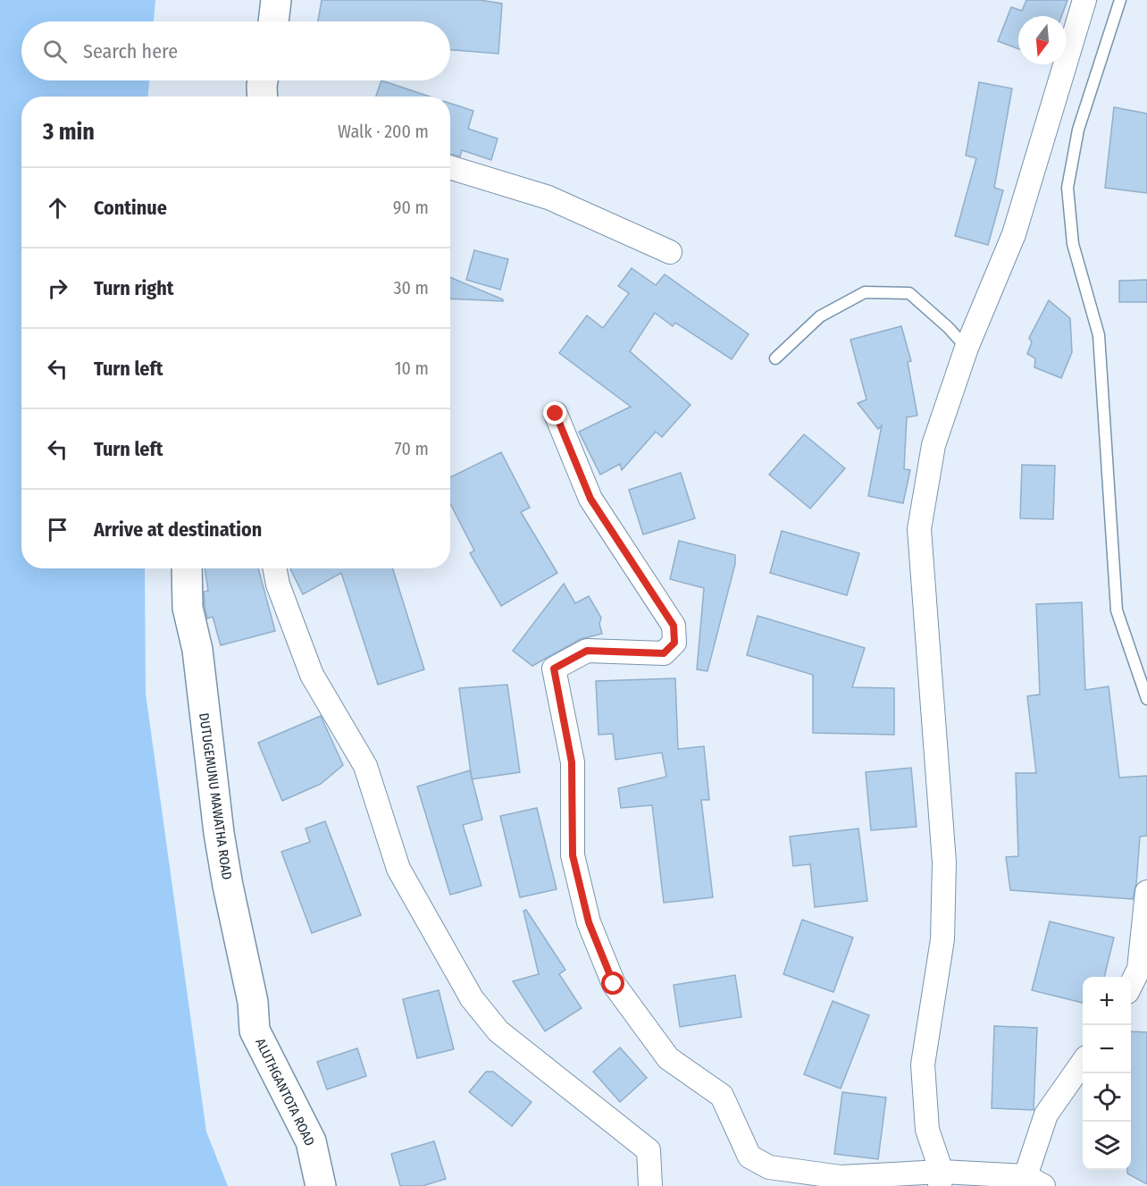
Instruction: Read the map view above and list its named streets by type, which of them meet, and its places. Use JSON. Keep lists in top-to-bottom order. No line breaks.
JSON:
{"streets":{"street":["DUTUGEMUNU MAWATHA ROAD","ALUTHGANTOTA ROAD"]},"crossings":[["DUTUGEMUNU MAWATHA ROAD","ALUTHGANTOTA ROAD"]],"north":"bottom","page":{"search":"Search here","heading":["3 min","Walk · 200 m"],"list":[["Continue","90 m"],["Turn right","30 m"],["Turn left","10 m"],["Turn left","70 m"],"Arrive at destination"],"map_buttons":["+","−"]}}
